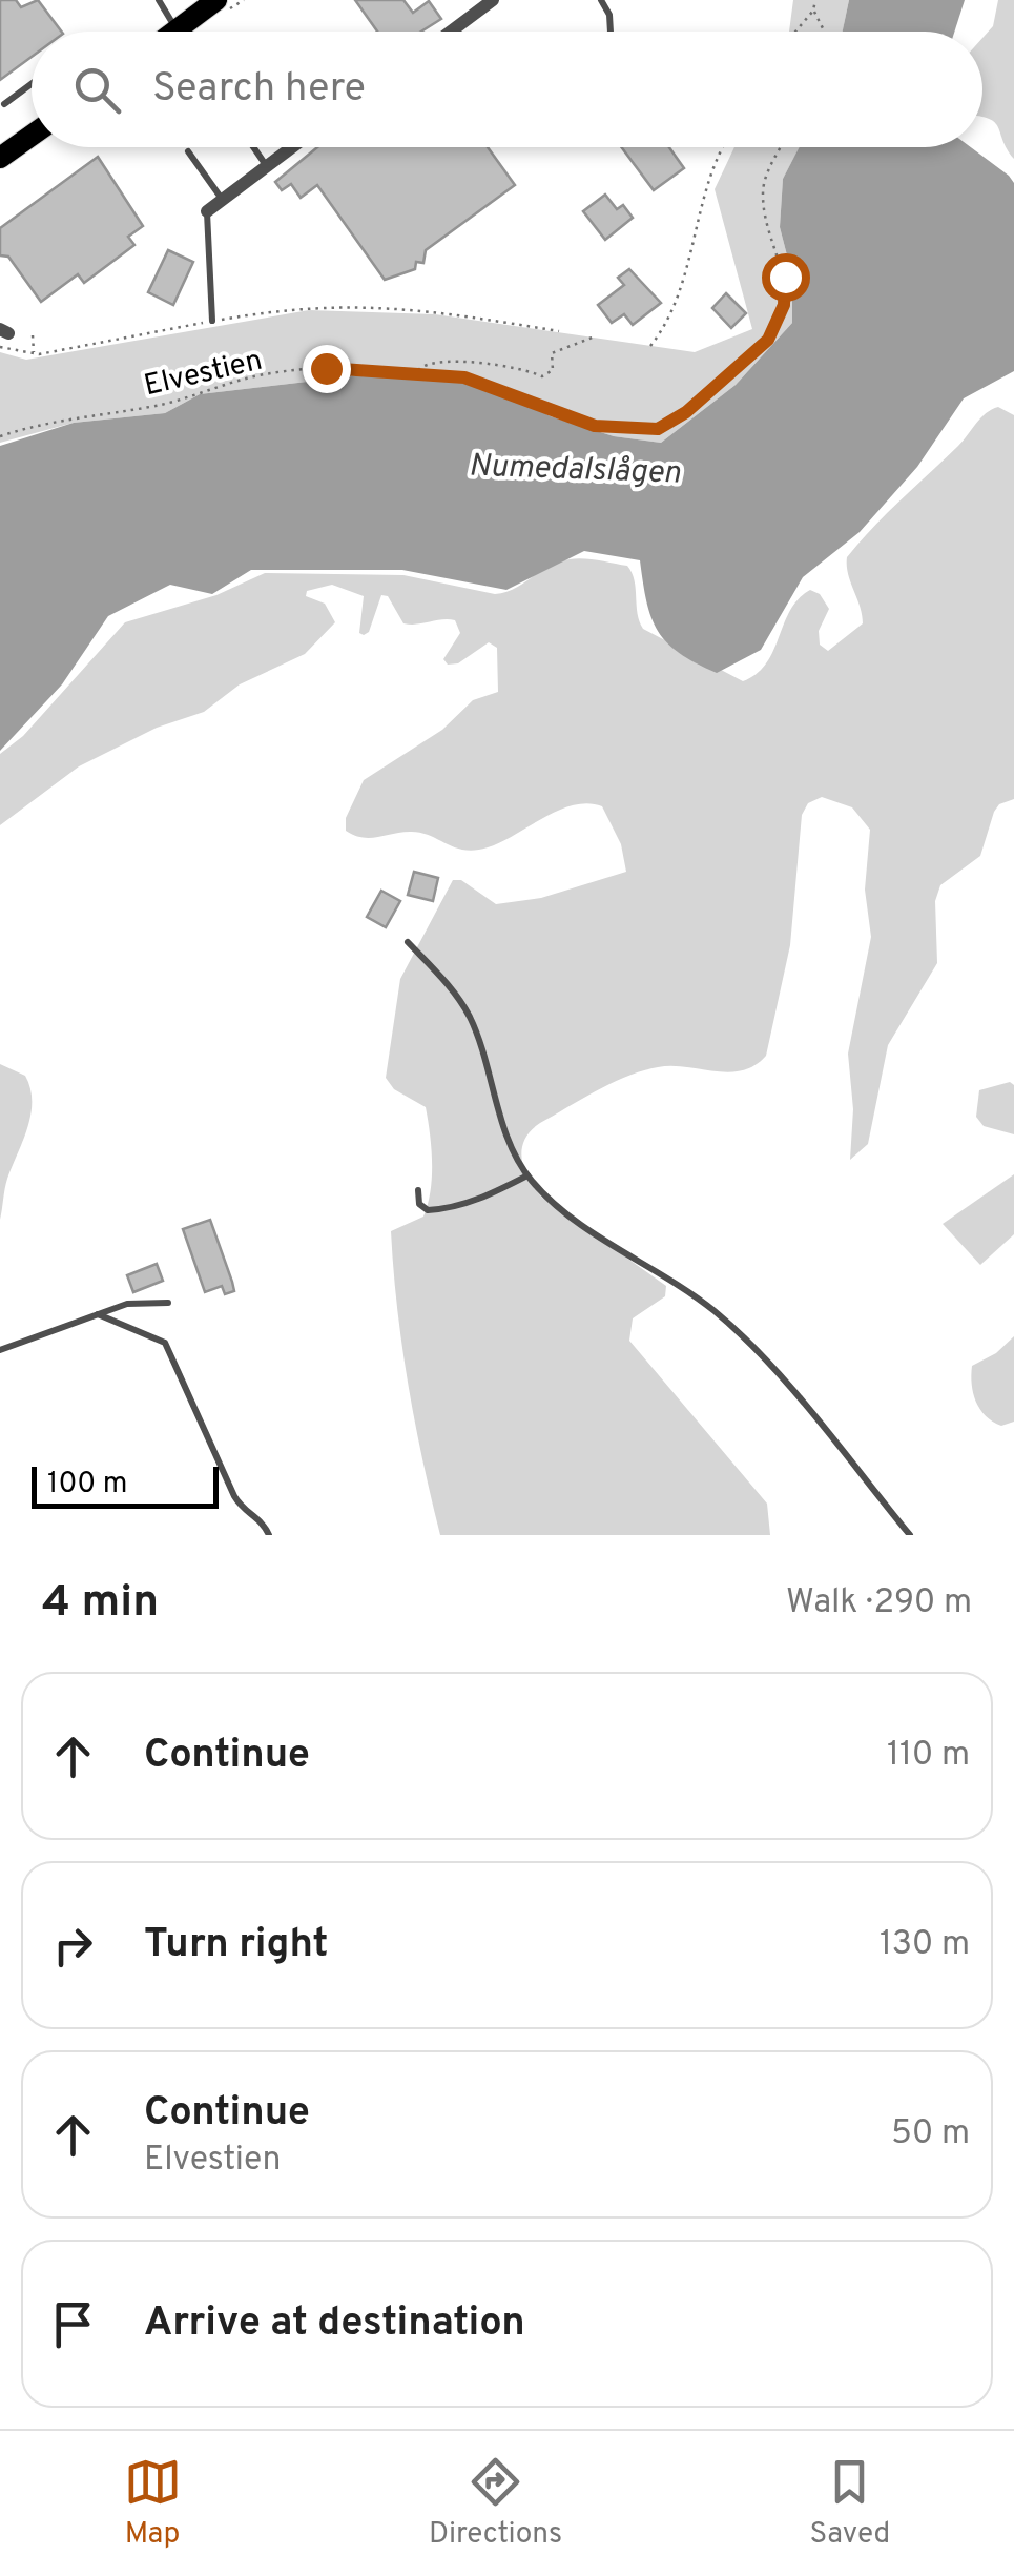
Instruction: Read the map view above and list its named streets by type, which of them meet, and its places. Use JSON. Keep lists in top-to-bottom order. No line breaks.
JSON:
{"streets":{"path":["Elvestien"]},"water":["Numedalslågen"],"scale_bar":"100 m","page":{"search":"Search here","scale":"100 m","heading":["4 min","Walk · 290 m"],"list":[["Continue","110 m"],["Turn right","130 m"],["Continue","Elvestien","50 m"],"Arrive at destination"],"nav":["Map","Directions","Saved"]}}
